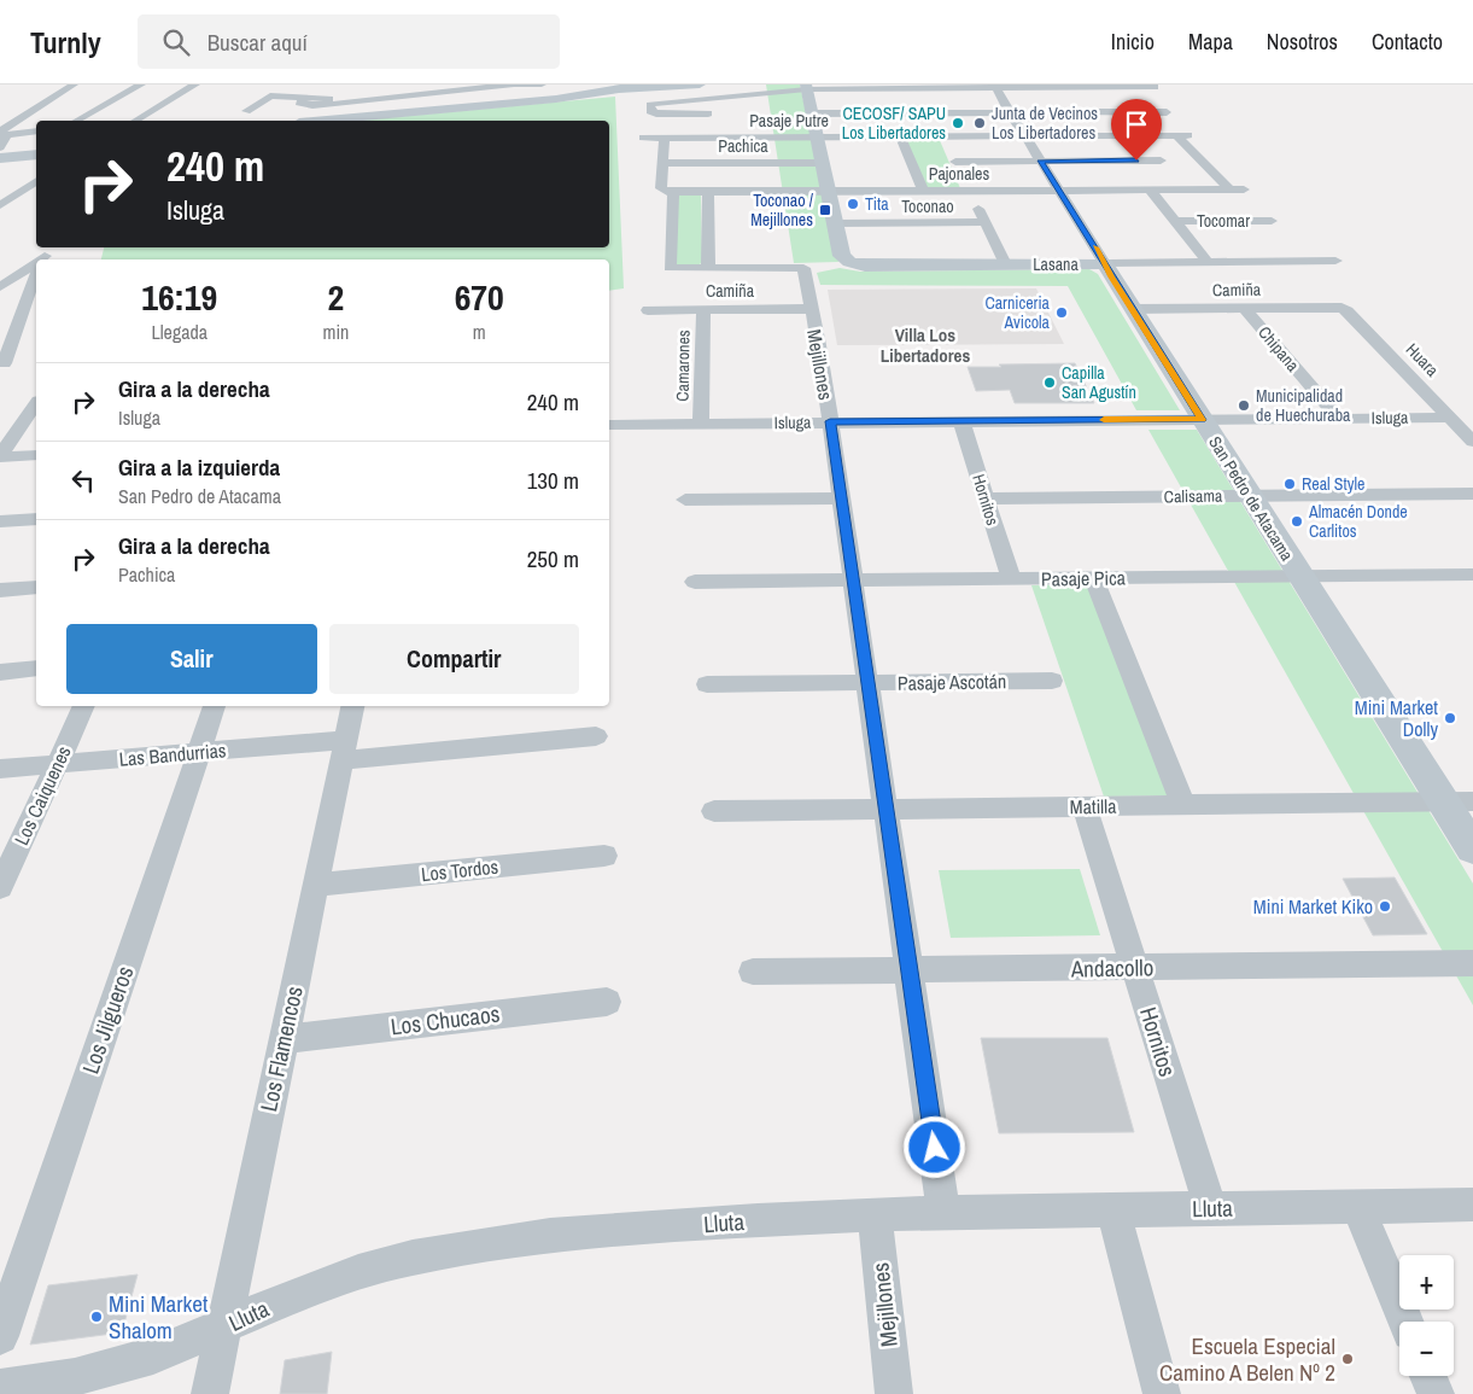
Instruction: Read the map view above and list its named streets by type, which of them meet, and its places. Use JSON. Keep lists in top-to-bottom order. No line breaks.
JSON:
{"streets":{"street":["Pasaje Putre","Pachica","Pajonales","Toconao","Tocomar","Lasana","Camiña","Chipana","Huara","Mejillones","Camarones","Isluga","Calisama","San Pedro de Atacama","Hornitos","Pasaje Pica","Pasaje Ascotán","Las Bandurrias","Los Caiquenes","Matilla","Los Tordos","Andacollo","Los Jilgueros","Los Chucaos","Los Flamencos","Lluta"]},"crossings":[["Pasaje Putre","Pajonales"],["Pasaje Putre","San Pedro de Atacama"],["Pajonales","San Pedro de Atacama"],["Toconao","Lasana"],["Lasana","San Pedro de Atacama"],["Camiña","Chipana"],["Camiña","Huara"],["Camiña","Mejillones"],["Camiña","Camarones"],["Camiña","San Pedro de Atacama"],["Chipana","Isluga"],["Huara","Isluga"],["Mejillones","Isluga"],["Mejillones","Pasaje Pica"],["Mejillones","Pasaje Ascotán"],["Mejillones","Matilla"],["Mejillones","Andacollo"],["Mejillones","Lluta"],["Camarones","Isluga"],["Isluga","San Pedro de Atacama"],["Isluga","Hornitos"],["Calisama","San Pedro de Atacama"],["Calisama","Hornitos"],["San Pedro de Atacama","Pasaje Pica"],["San Pedro de Atacama","Matilla"],["Hornitos","Pasaje Pica"],["Hornitos","Matilla"],["Hornitos","Andacollo"],["Hornitos","Lluta"],["Las Bandurrias","Los Caiquenes"],["Las Bandurrias","Los Jilgueros"],["Las Bandurrias","Los Flamencos"],["Los Tordos","Los Flamencos"],["Los Chucaos","Los Flamencos"],["Los Flamencos","Lluta"]],"districts":["Villa Los Libertadores"],"places":{"other":["CECOSF/ SAPU Los Libertadores","Junta de Vecinos Los Libertadores","Tita","Carniceria Avicola","Capilla San Agustín","Municipalidad de Huechuraba","Real Style","Almacén Donde Carlitos","Mini Market Dolly","Mini Market Kiko","Mini Market Shalom","Escuela Especial Camino A Belen Nº 2"],"transit":["Toconao / Mejillones"]},"page":{"header":"Turnly","search":"Buscar aquí","nav":["Inicio","Mapa","Nosotros","Contacto"],"turn":["240 m","Isluga"],"eta":["16:19","Llegada","2","min","670","m"],"list":[{"name":"Gira a la derecha","note":"Isluga","value":"240 m"},{"name":"Gira a la izquierda","note":"San Pedro de Atacama","value":"130 m"},{"name":"Gira a la derecha","note":"Pachica","value":"250 m"}],"buttons":["Salir","Compartir"],"map_buttons":["+","−"]}}
